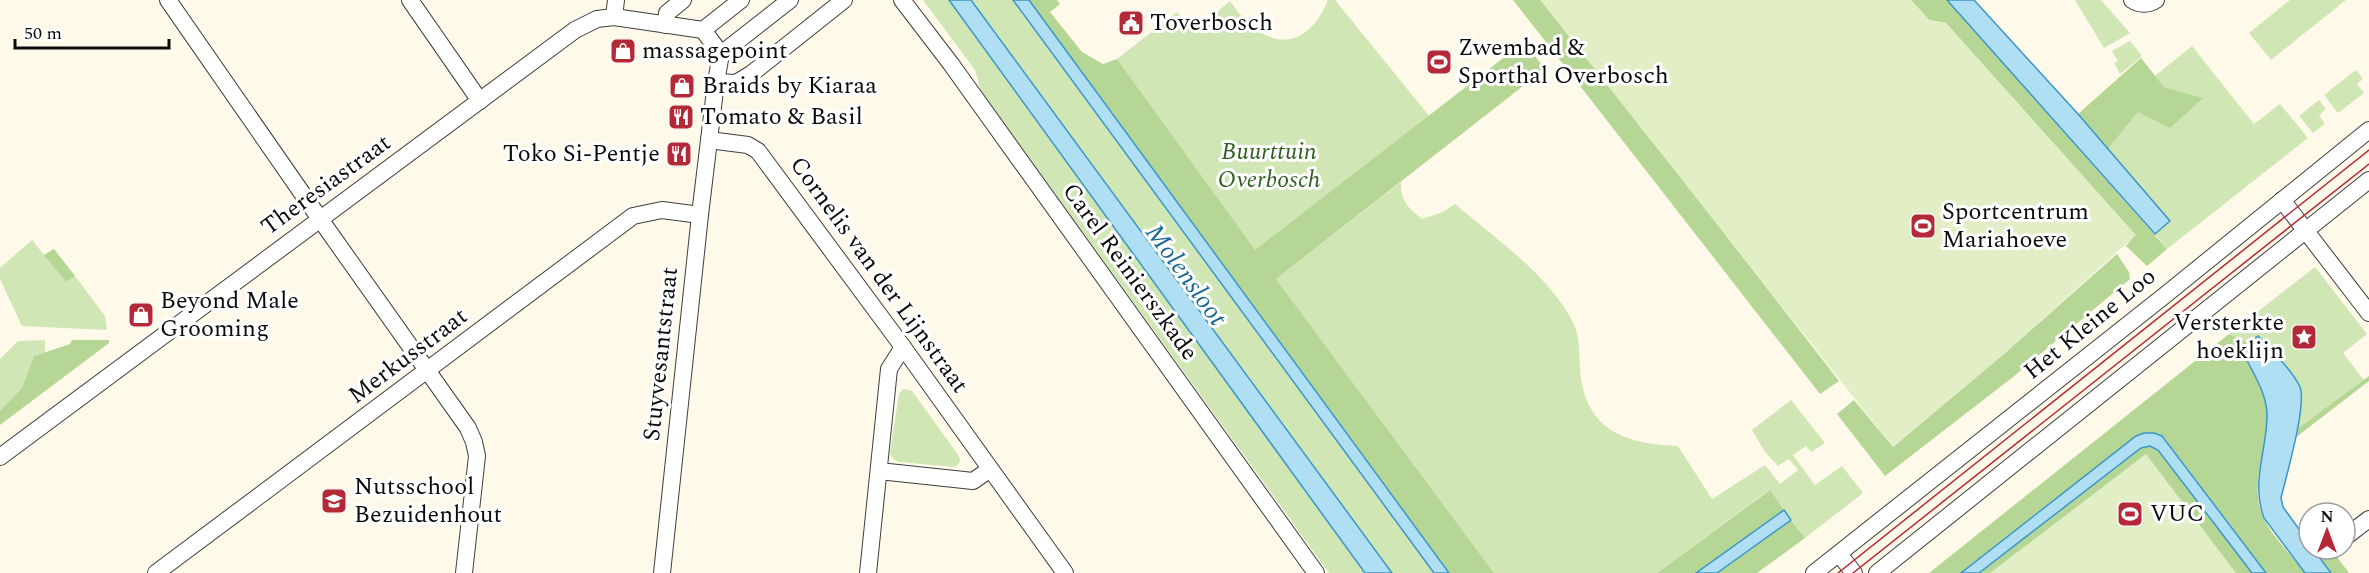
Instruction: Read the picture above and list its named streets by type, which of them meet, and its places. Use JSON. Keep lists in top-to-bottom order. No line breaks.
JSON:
{"streets":{"street":["Theresiastraat","Carel Reinierszkade","Cornelis van der Lijnstraat","Het Kleine Loo","Stuyvesantstraat","Merkusstraat"]},"crossings":[["Cornelis van der Lijnstraat","Stuyvesantstraat"],["Stuyvesantstraat","Merkusstraat"]],"water":["Molensloot"],"parks":["Buurttuin Overbosch"],"places":{"public building":["Toverbosch"],"shop":["massagepoint","Braids by Kiaraa","Beyond Male Grooming"],"sports":["Zwembad & Sporthal Overbosch","Sportcentrum Mariahoeve","VUC"],"restaurant":["Tomato & Basil","Toko Si-Pentje"],"place":["Versterkte hoeklijn"],"school or university":["Nutsschool Bezuidenhout"]},"scale_bar":"50 m","north":"top"}
